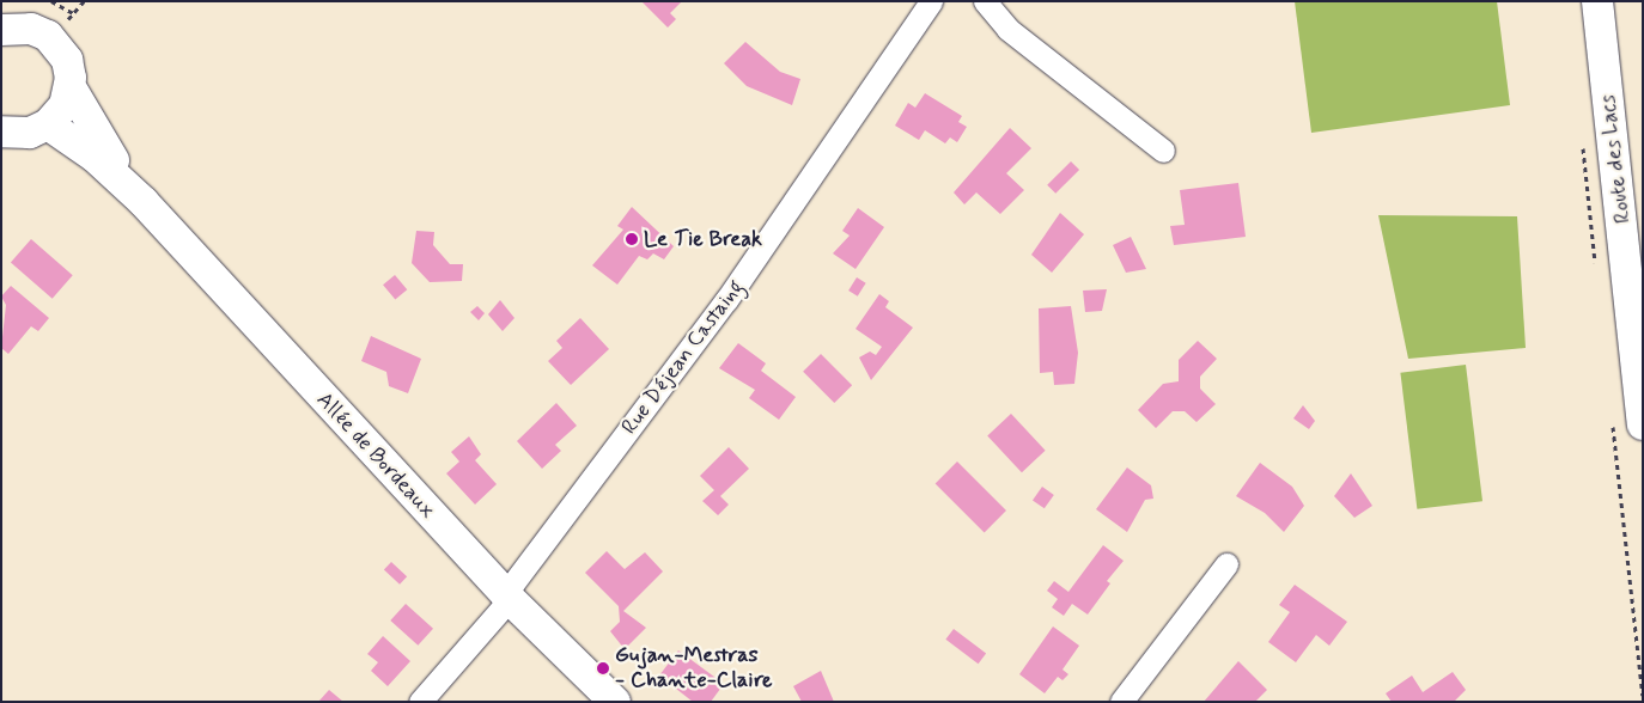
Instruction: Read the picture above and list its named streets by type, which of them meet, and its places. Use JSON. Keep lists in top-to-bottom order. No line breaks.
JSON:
{"streets":{"main road":["Route des Lacs","Allée de Bordeaux"],"street":["Rue Déjean Castaing"]},"crossings":[["Rue Déjean Castaing","Allée de Bordeaux"]],"places":["Le Tie Break","Gujan-Mestras - Chante-Claire"]}
